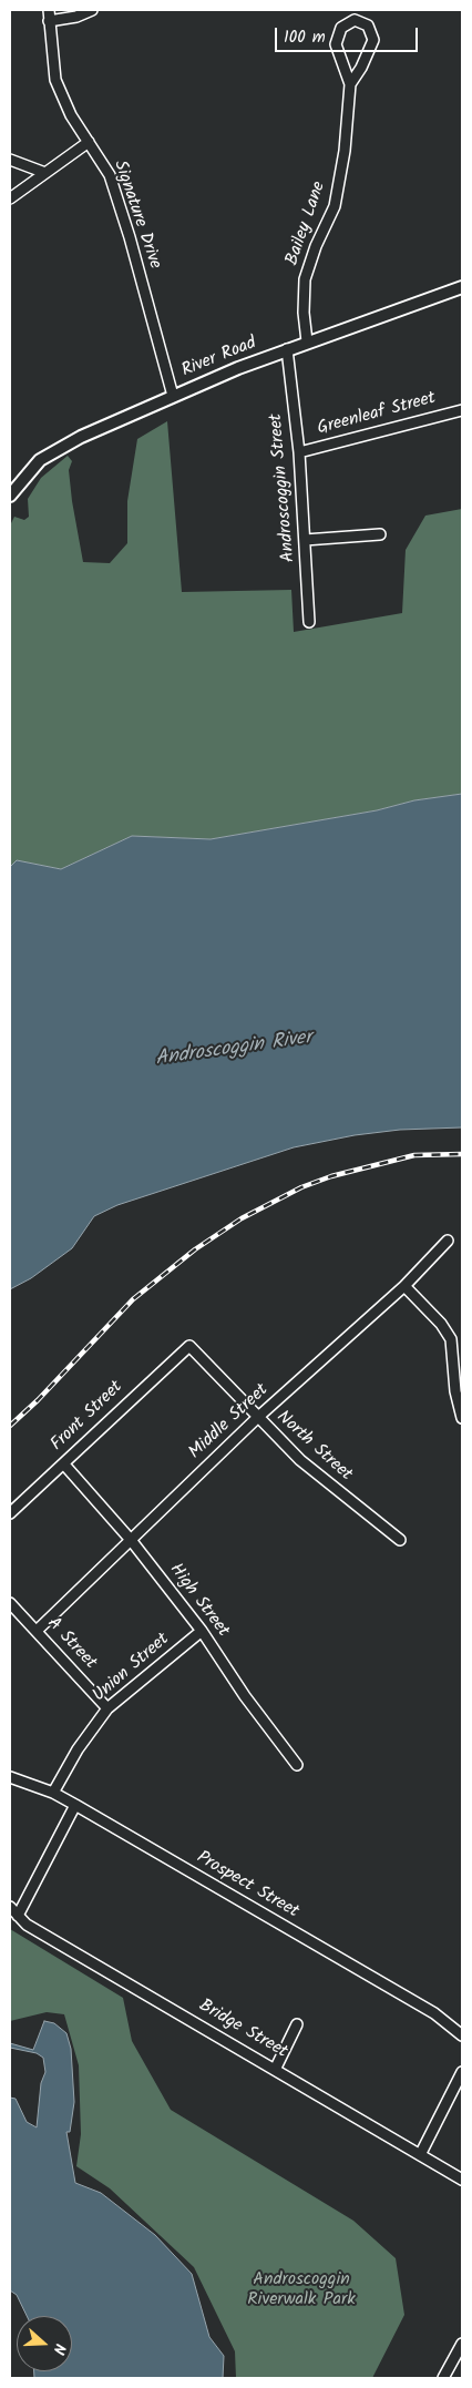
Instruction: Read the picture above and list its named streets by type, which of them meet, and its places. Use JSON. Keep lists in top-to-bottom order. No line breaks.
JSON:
{"streets":{"street":["Signature Drive","Bailey Lane","River Road","Greenleaf Street","Androscoggin Street","Front Street","Middle Street","North Street","High Street","A Street","Union Street","Prospect Street","Bridge Street"]},"crossings":[["Signature Drive","River Road"],["Bailey Lane","River Road"],["River Road","Androscoggin Street"],["Greenleaf Street","Androscoggin Street"],["Front Street","North Street"],["Front Street","High Street"],["Middle Street","North Street"],["Middle Street","High Street"],["Middle Street","A Street"],["High Street","Union Street"],["A Street","Union Street"],["Union Street","Prospect Street"]],"water":["Androscoggin River"],"parks":["Androscoggin Riverwalk Park"],"scale_bar":"100 m","north":"right"}
